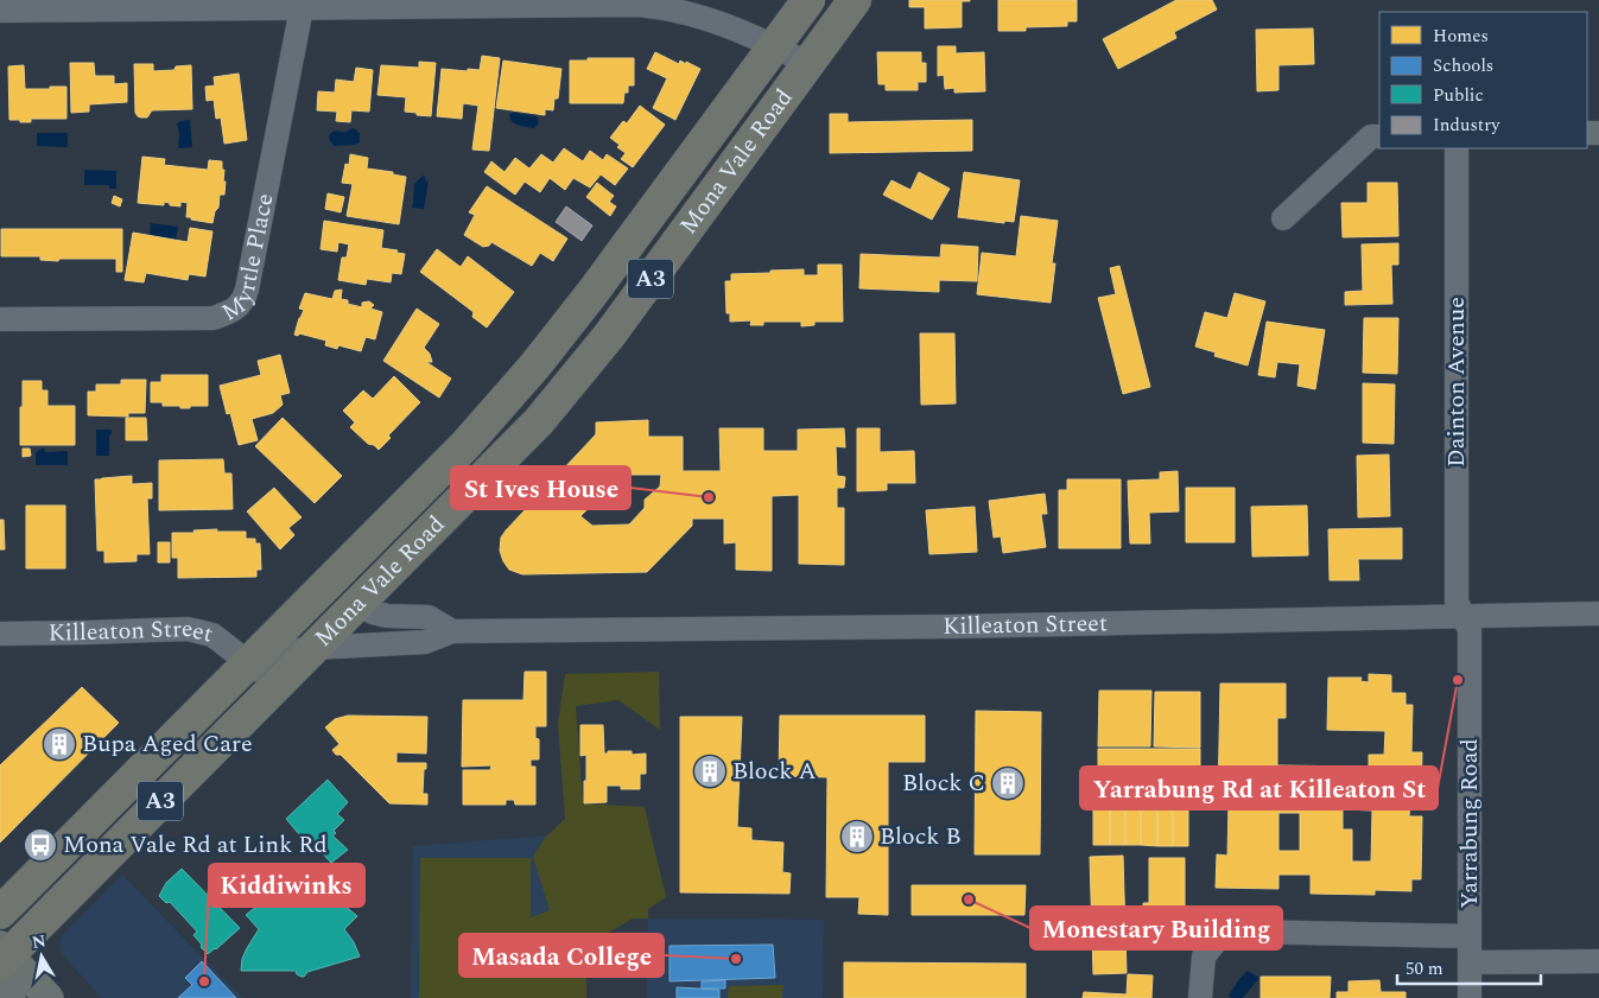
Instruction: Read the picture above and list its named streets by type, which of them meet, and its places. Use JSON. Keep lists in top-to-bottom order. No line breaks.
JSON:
{"streets":{"highway":["Mona Vale Road","A3"],"street":["Myrtle Place","Dainton Avenue","Killeaton Street","Yarrabung Road"]},"crossings":[["Mona Vale Road","Killeaton Street"],["Dainton Avenue","Killeaton Street"],["Dainton Avenue","Yarrabung Road"],["Killeaton Street","Yarrabung Road"]],"places":{"other":["St Ives House","Yarrabung Rd at Killeaton St","Monestary Building","Masada College","Kiddiwinks"],"building":["Bupa Aged Care","Block A","Block C","Block B"],"bus stop":["Mona Vale Rd at Link Rd"]},"legend":["Homes","Schools","Public","Industry"],"scale_bar":"50 m","north":"top"}
